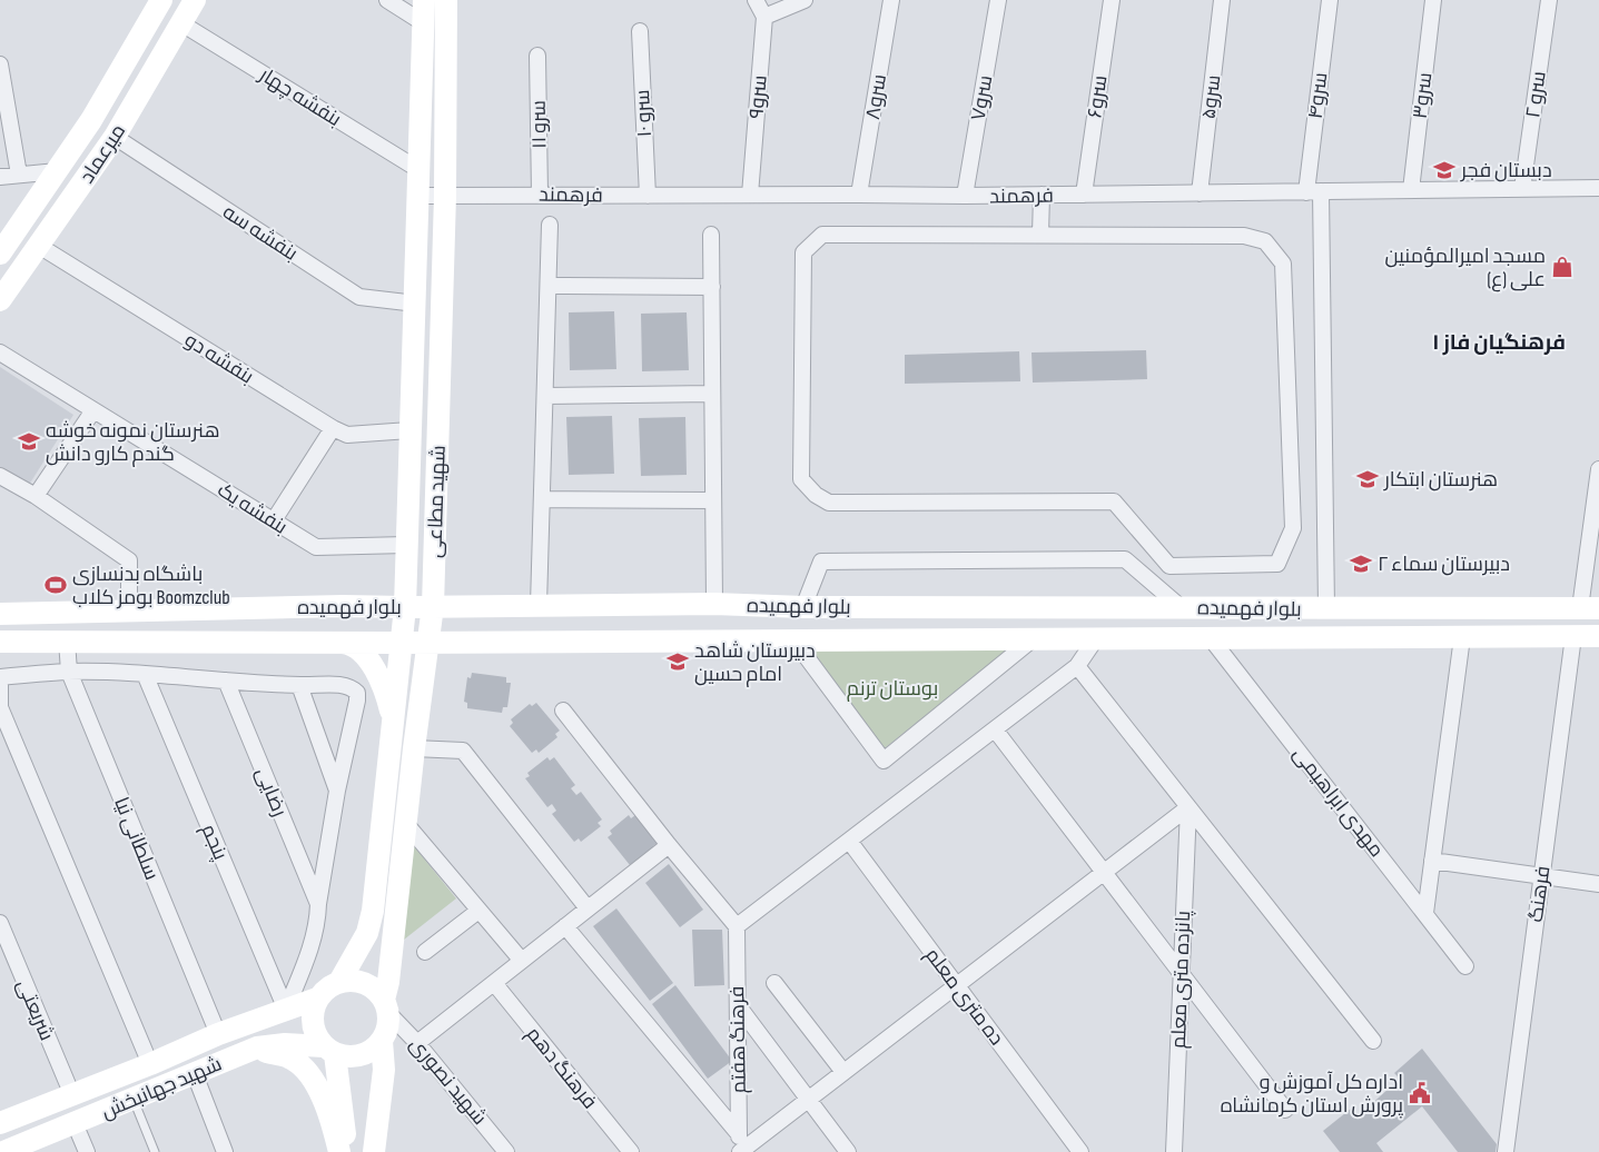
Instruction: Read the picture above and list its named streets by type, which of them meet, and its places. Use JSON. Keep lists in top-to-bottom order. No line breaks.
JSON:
{"streets":{"street":["سرو ۲","سرو۴","سرو۳","بنفشه چهار","سرو۹","سرو۸","سرو۶","سرو۵","سرو۷","سرو ۱۰","۱۱ سرو","میرعماد","فرهمند","بنفشه سه","بنفشه دو","شهید مطاعی","بنفشه یک","بلوار فهمیده","رضایی","مهدی ابراهیمی","سلطانی نیا","پنجم","فرهنگ","پانزده متری معلم","ده متری معلم","شریعتی","فرهنگ هفتم","فرهنگ دهم","شهید نصوری","شهید جهانبخش"]},"crossings":[["سرو ۲","فرهمند"],["سرو۴","فرهمند"],["سرو۴","بلوار فهمیده"],["سرو۳","فرهمند"],["بنفشه چهار","میرعماد"],["بنفشه چهار","شهید مطاعی"],["سرو۹","فرهمند"],["سرو۸","فرهمند"],["سرو۶","فرهمند"],["سرو۵","فرهمند"],["سرو۷","فرهمند"],["سرو ۱۰","فرهمند"],["۱۱ سرو","فرهمند"],["میرعماد","بنفشه سه"],["میرعماد","بنفشه دو"],["فرهمند","شهید مطاعی"],["بنفشه سه","شهید مطاعی"],["بنفشه دو","شهید مطاعی"],["شهید مطاعی","بنفشه یک"],["شهید مطاعی","بلوار فهمیده"],["شهید مطاعی","شهید نصوری"],["شهید مطاعی","شهید جهانبخش"],["بلوار فهمیده","مهدی ابراهیمی"],["بلوار فهمیده","سلطانی نیا"],["بلوار فهمیده","فرهنگ"],["سلطانی نیا","شهید جهانبخش"],["پنجم","شهید جهانبخش"],["شریعتی","شهید جهانبخش"],["شهید نصوری","شهید جهانبخش"]],"districts":["فرهنگیان فاز ۱"],"parks":["بوستان ترنم"],"places":{"school or university":["دبستان فجر","هنرستان نمونه خوشه گندم کارو دانش","هنرستان ابتکار","دبیرستان سماء ٢","دبیرستان شاهد امام حسین"],"shop":["مسجد امیرالمؤمنین علی (ع)"],"sports":["باشگاه بدنسازی بومز کلاب Boomzclub"],"public building":["اداره کل آموزش و پرورش استان کرمانشاه"]}}
